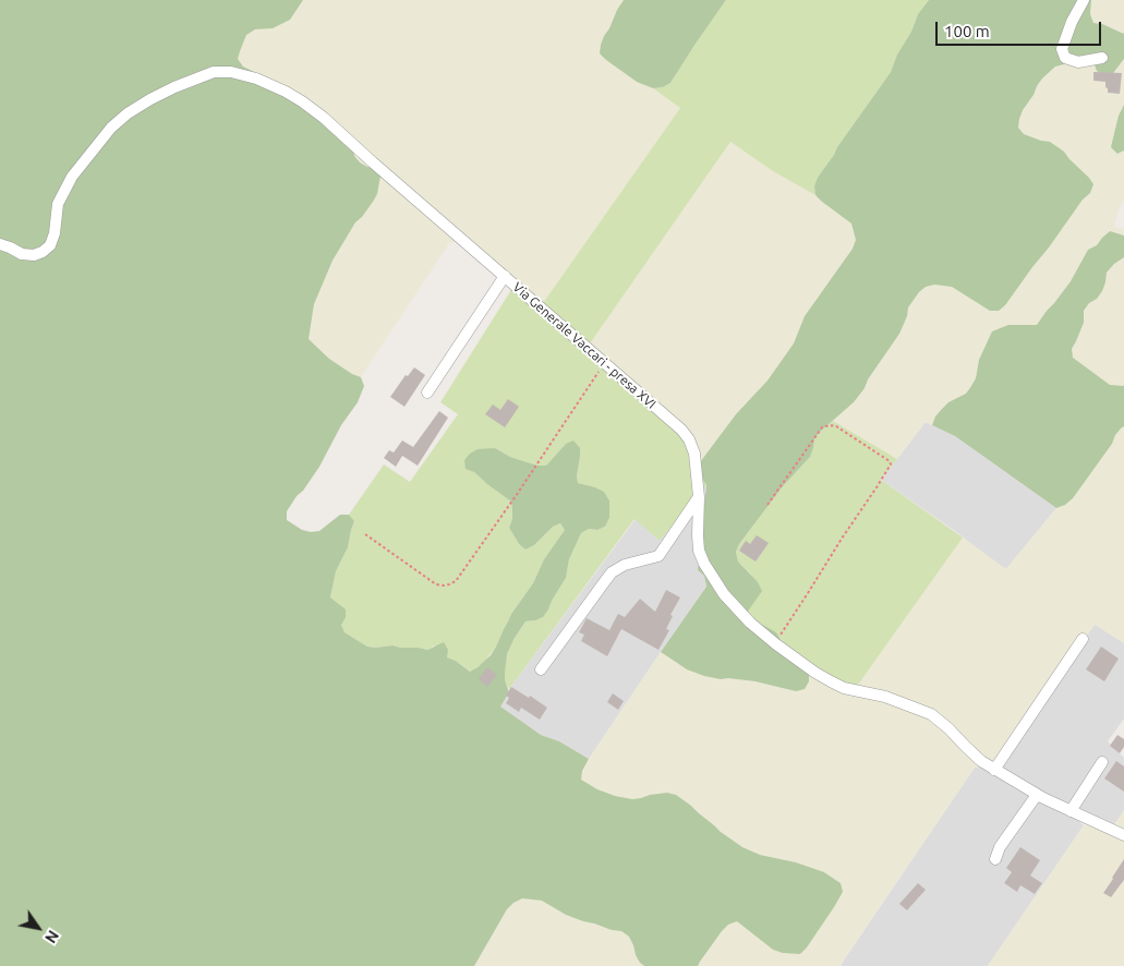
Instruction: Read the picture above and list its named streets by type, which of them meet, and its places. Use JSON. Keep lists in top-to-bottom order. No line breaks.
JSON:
{"streets":{"street":["Via Generale Vaccari - presa XVI"]},"scale_bar":"100 m","north":"bottom right"}
